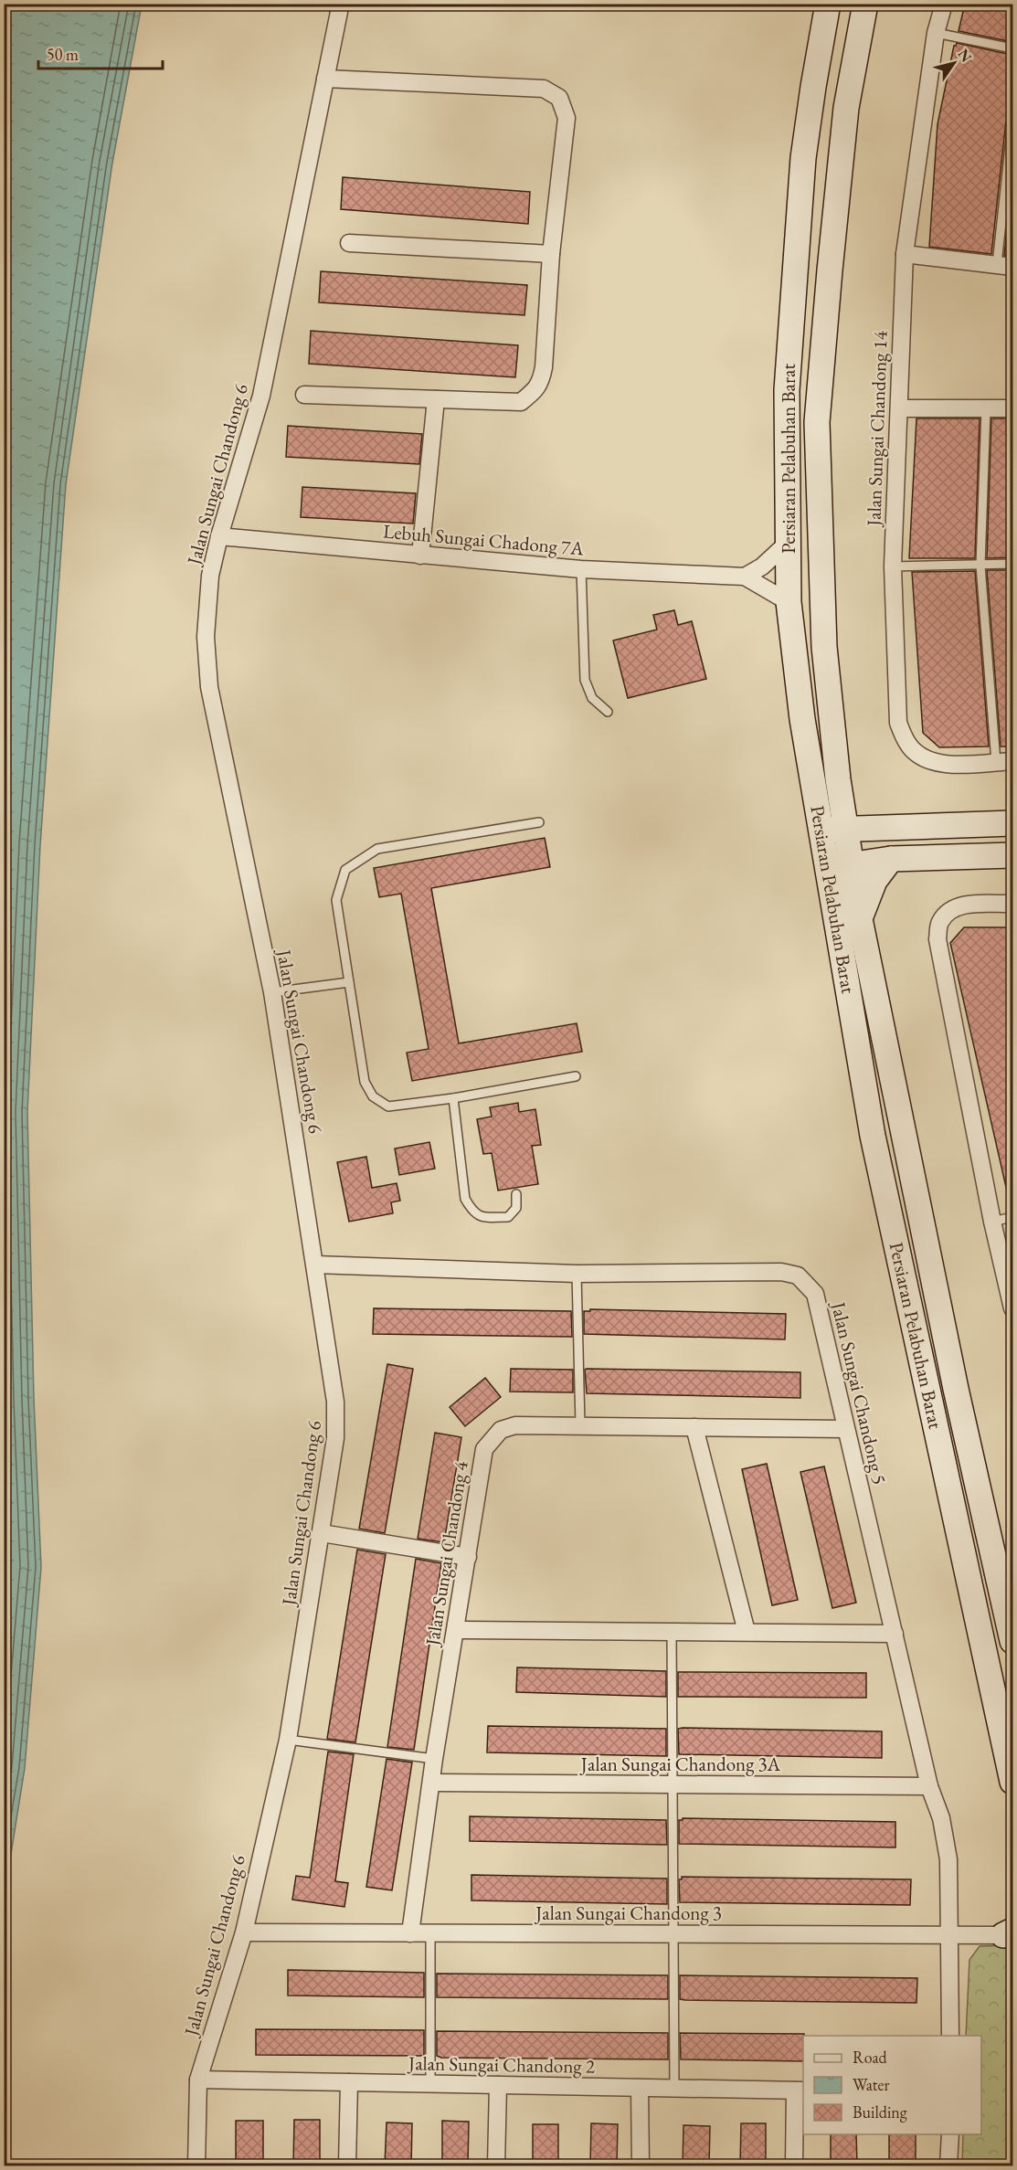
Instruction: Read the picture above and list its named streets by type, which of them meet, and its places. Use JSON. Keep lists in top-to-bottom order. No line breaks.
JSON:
{"streets":{"street":["Jalan Sungai Chandong 14","Persiaran Pelabuhan Barat","Jalan Sungai Chandong 6","Lebuh Sungai Chadong 7A","Jalan Sungai Chandong 5","Jalan Sungai Chandong 4","Jalan Sungai Chandong 3A","Jalan Sungai Chandong 3","Jalan Sungai Chandong 2"]},"crossings":[["Jalan Sungai Chandong 6","Lebuh Sungai Chadong 7A"],["Jalan Sungai Chandong 6","Jalan Sungai Chandong 5"],["Jalan Sungai Chandong 6","Jalan Sungai Chandong 3"],["Jalan Sungai Chandong 6","Jalan Sungai Chandong 2"],["Jalan Sungai Chandong 5","Jalan Sungai Chandong 4"],["Jalan Sungai Chandong 5","Jalan Sungai Chandong 3A"],["Jalan Sungai Chandong 5","Jalan Sungai Chandong 3"],["Jalan Sungai Chandong 4","Jalan Sungai Chandong 3A"],["Jalan Sungai Chandong 4","Jalan Sungai Chandong 3"]],"legend":["Road","Water","Building"],"scale_bar":"50 m","north":"top right"}
